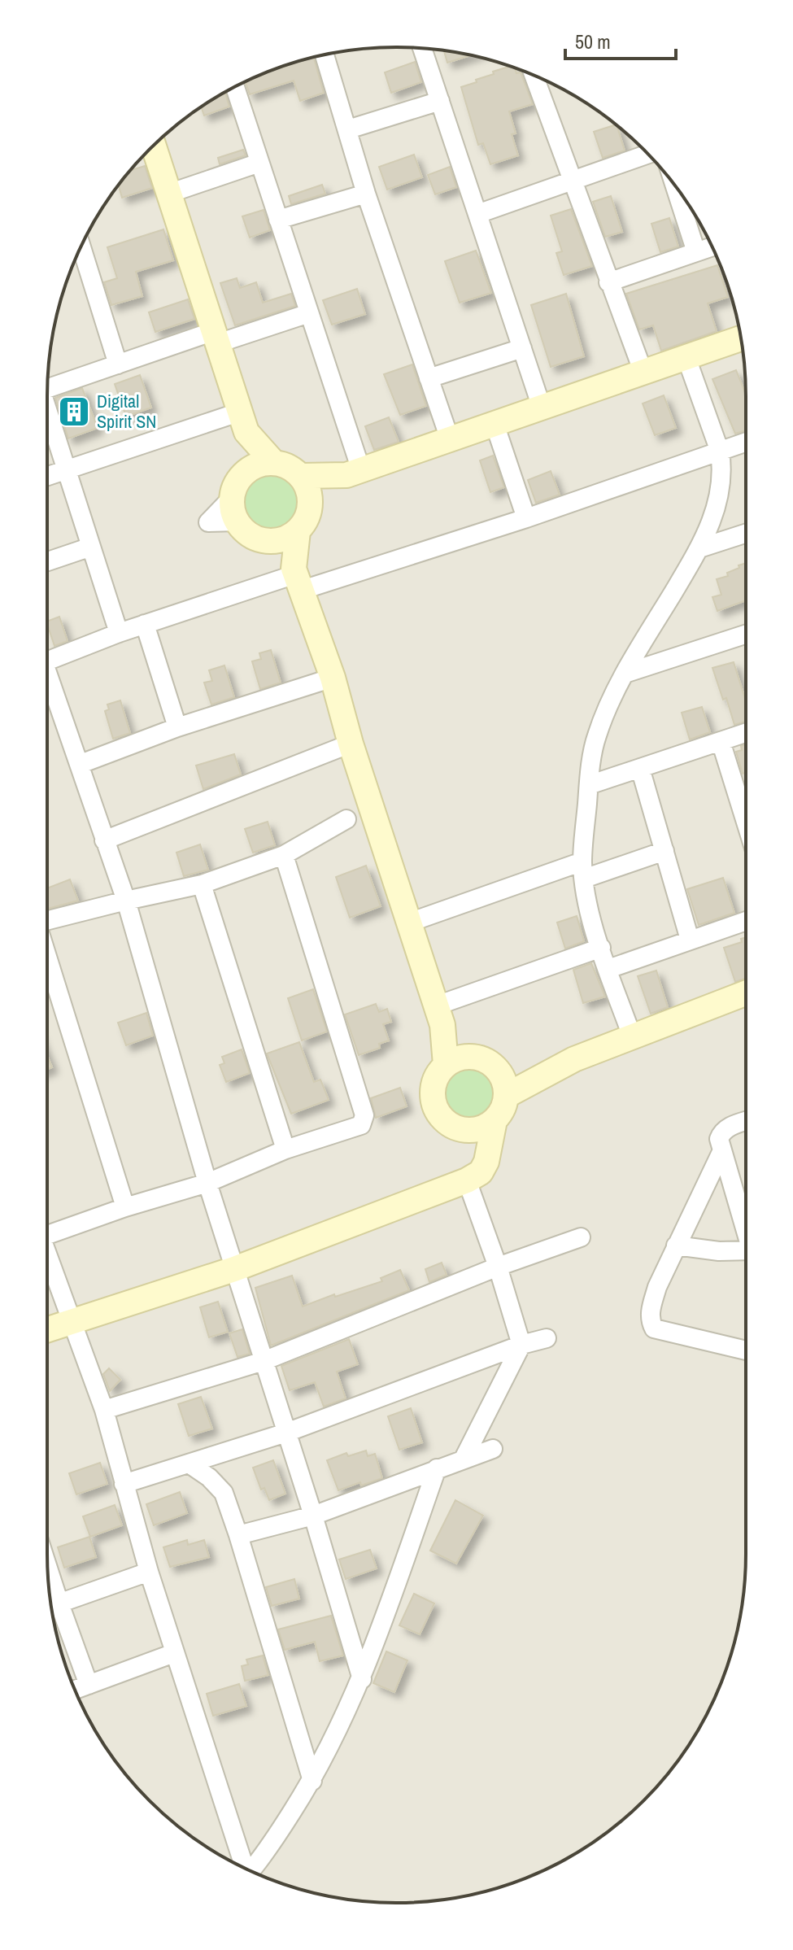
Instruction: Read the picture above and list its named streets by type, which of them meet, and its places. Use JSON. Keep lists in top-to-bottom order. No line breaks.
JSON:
{"places":{"building":["Digital Spirit SN"]},"scale_bar":"50 m"}
